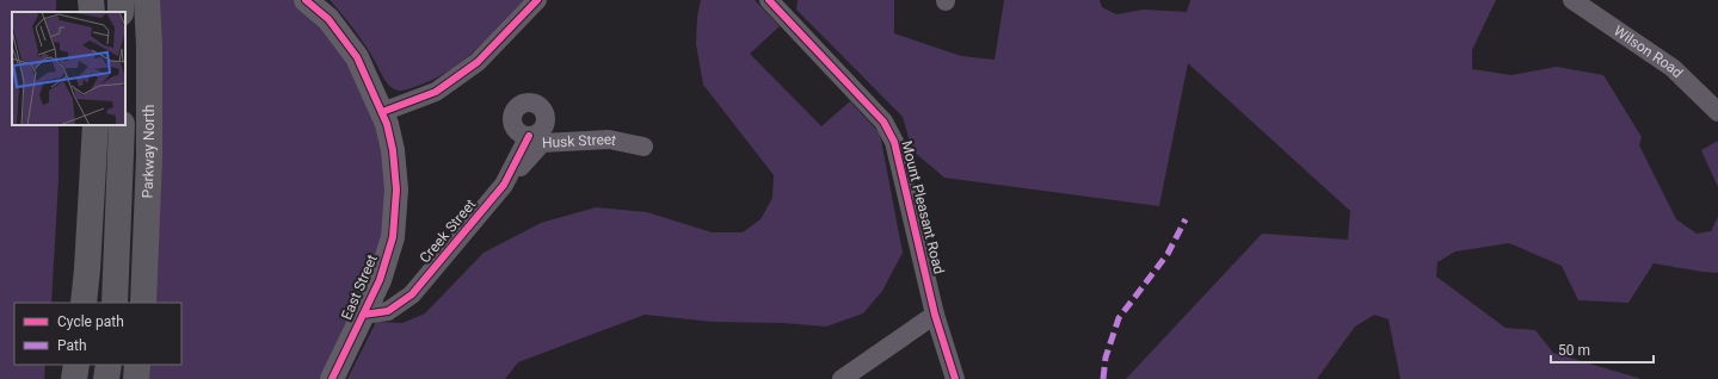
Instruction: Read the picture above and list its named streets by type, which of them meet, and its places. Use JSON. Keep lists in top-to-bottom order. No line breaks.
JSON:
{"streets":{"highway":["Parkway North"],"main road":["East Street"],"street":["Wilson Road","Husk Street","Mount Pleasant Road","Creek Street"]},"crossings":[["Husk Street","Creek Street"],["Creek Street","East Street"]],"legend":["Cycle path","Path"],"scale_bar":"50 m"}
